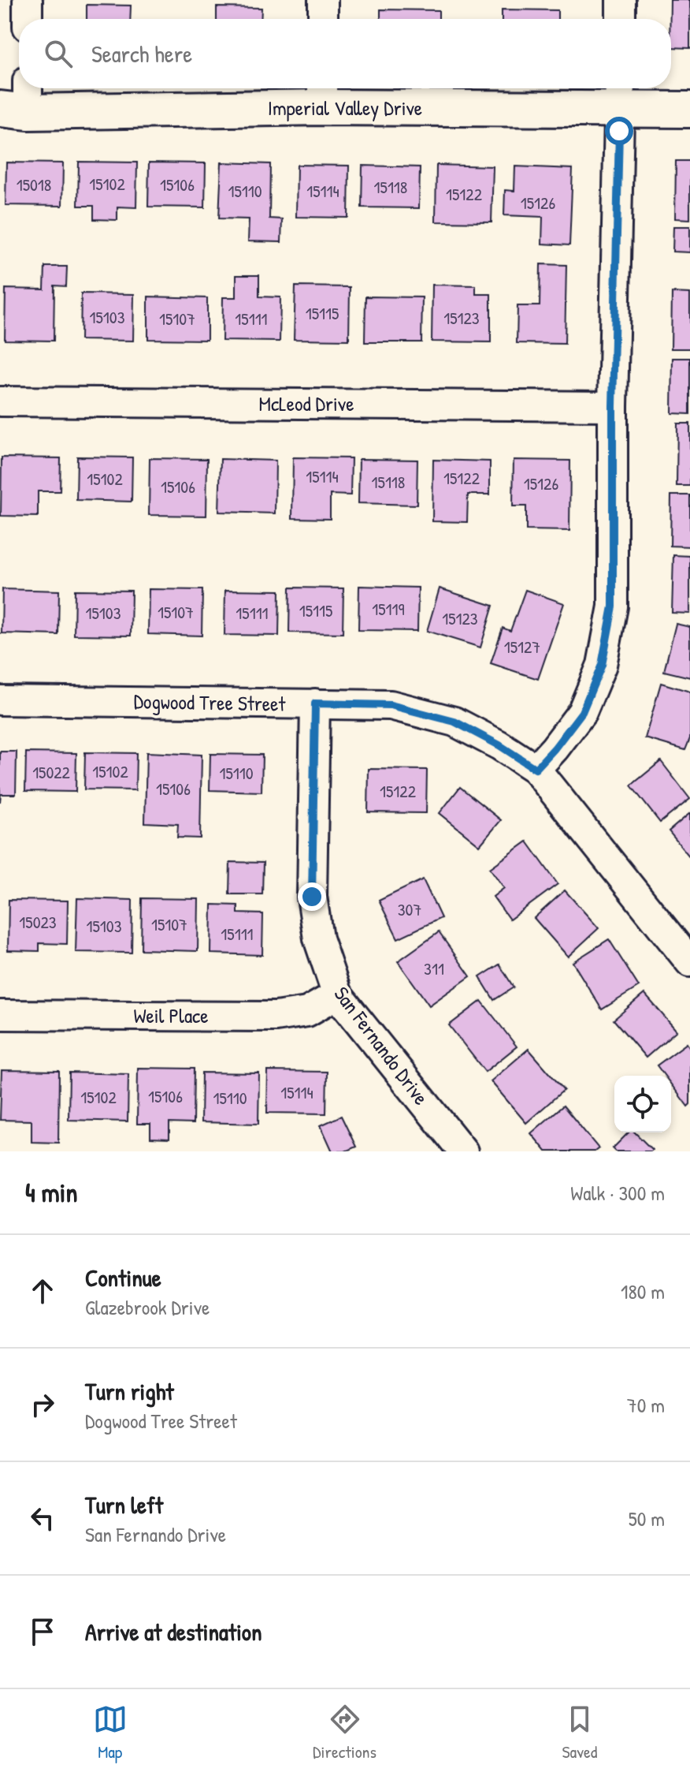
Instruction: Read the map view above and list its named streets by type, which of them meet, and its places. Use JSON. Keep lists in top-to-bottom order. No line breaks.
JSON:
{"streets":{"street":["Imperial Valley Drive","McLeod Drive","Dogwood Tree Street","Weil Place","San Fernando Drive"]},"crossings":[["Dogwood Tree Street","San Fernando Drive"],["Weil Place","San Fernando Drive"]],"house_numbers":["15102","15018","15106","15118","15110","15114","15122","15126","15115","15103","15123","15107","15111","15114","15122","15102","15118","15126","15106","15119","15115","15107","15103","15111","15123","15127","15102","15022","15110","15106","15122","307","15023","15107","15103","15111","311","15114","15106","15102","15110"],"page":{"search":"Search here","heading":["4 min","Walk · 300 m"],"list":[["Continue","Glazebrook Drive","180 m"],["Turn right","Dogwood Tree Street","70 m"],["Turn left","San Fernando Drive","50 m"],"Arrive at destination"],"nav":["Map","Directions","Saved"]}}
